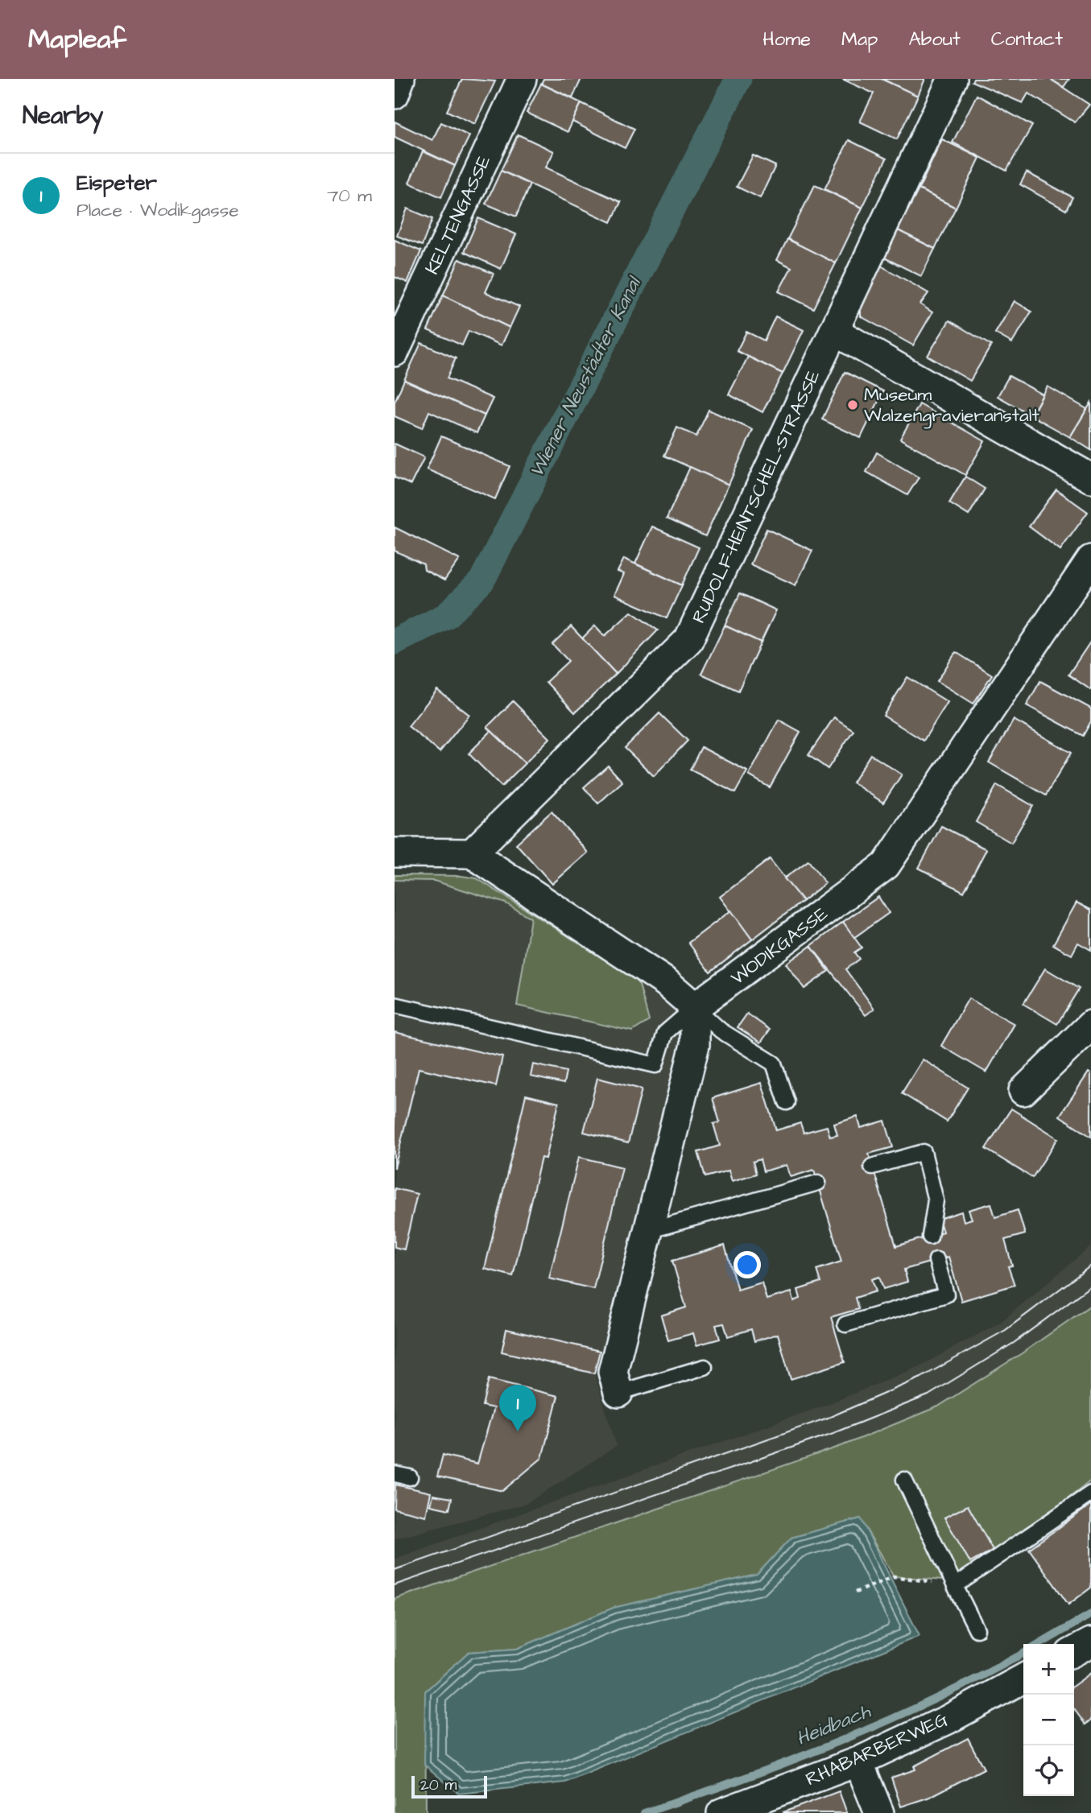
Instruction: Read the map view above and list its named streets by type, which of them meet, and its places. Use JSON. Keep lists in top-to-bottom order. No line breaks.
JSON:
{"streets":{"street":["KELTENGASSE","RUDOLF-HEINTSCHEL-STRASSE","WODIKGASSE","RHABARBERWEG"]},"water":["Wiener Neustädter Kanal","Heidbach"],"places":["Museum Walzengravieranstalt"],"scale_bar":"20 m","page":{"header":"Mapleaf","nav":["Home","Map","About","Contact"],"heading":"Nearby","list":[{"mark":"1","name":"Eispeter","note":"Place · Wodikgasse","value":"70 m"}],"pins":"1","map_buttons":["+","−"],"scale":"20 m"}}
